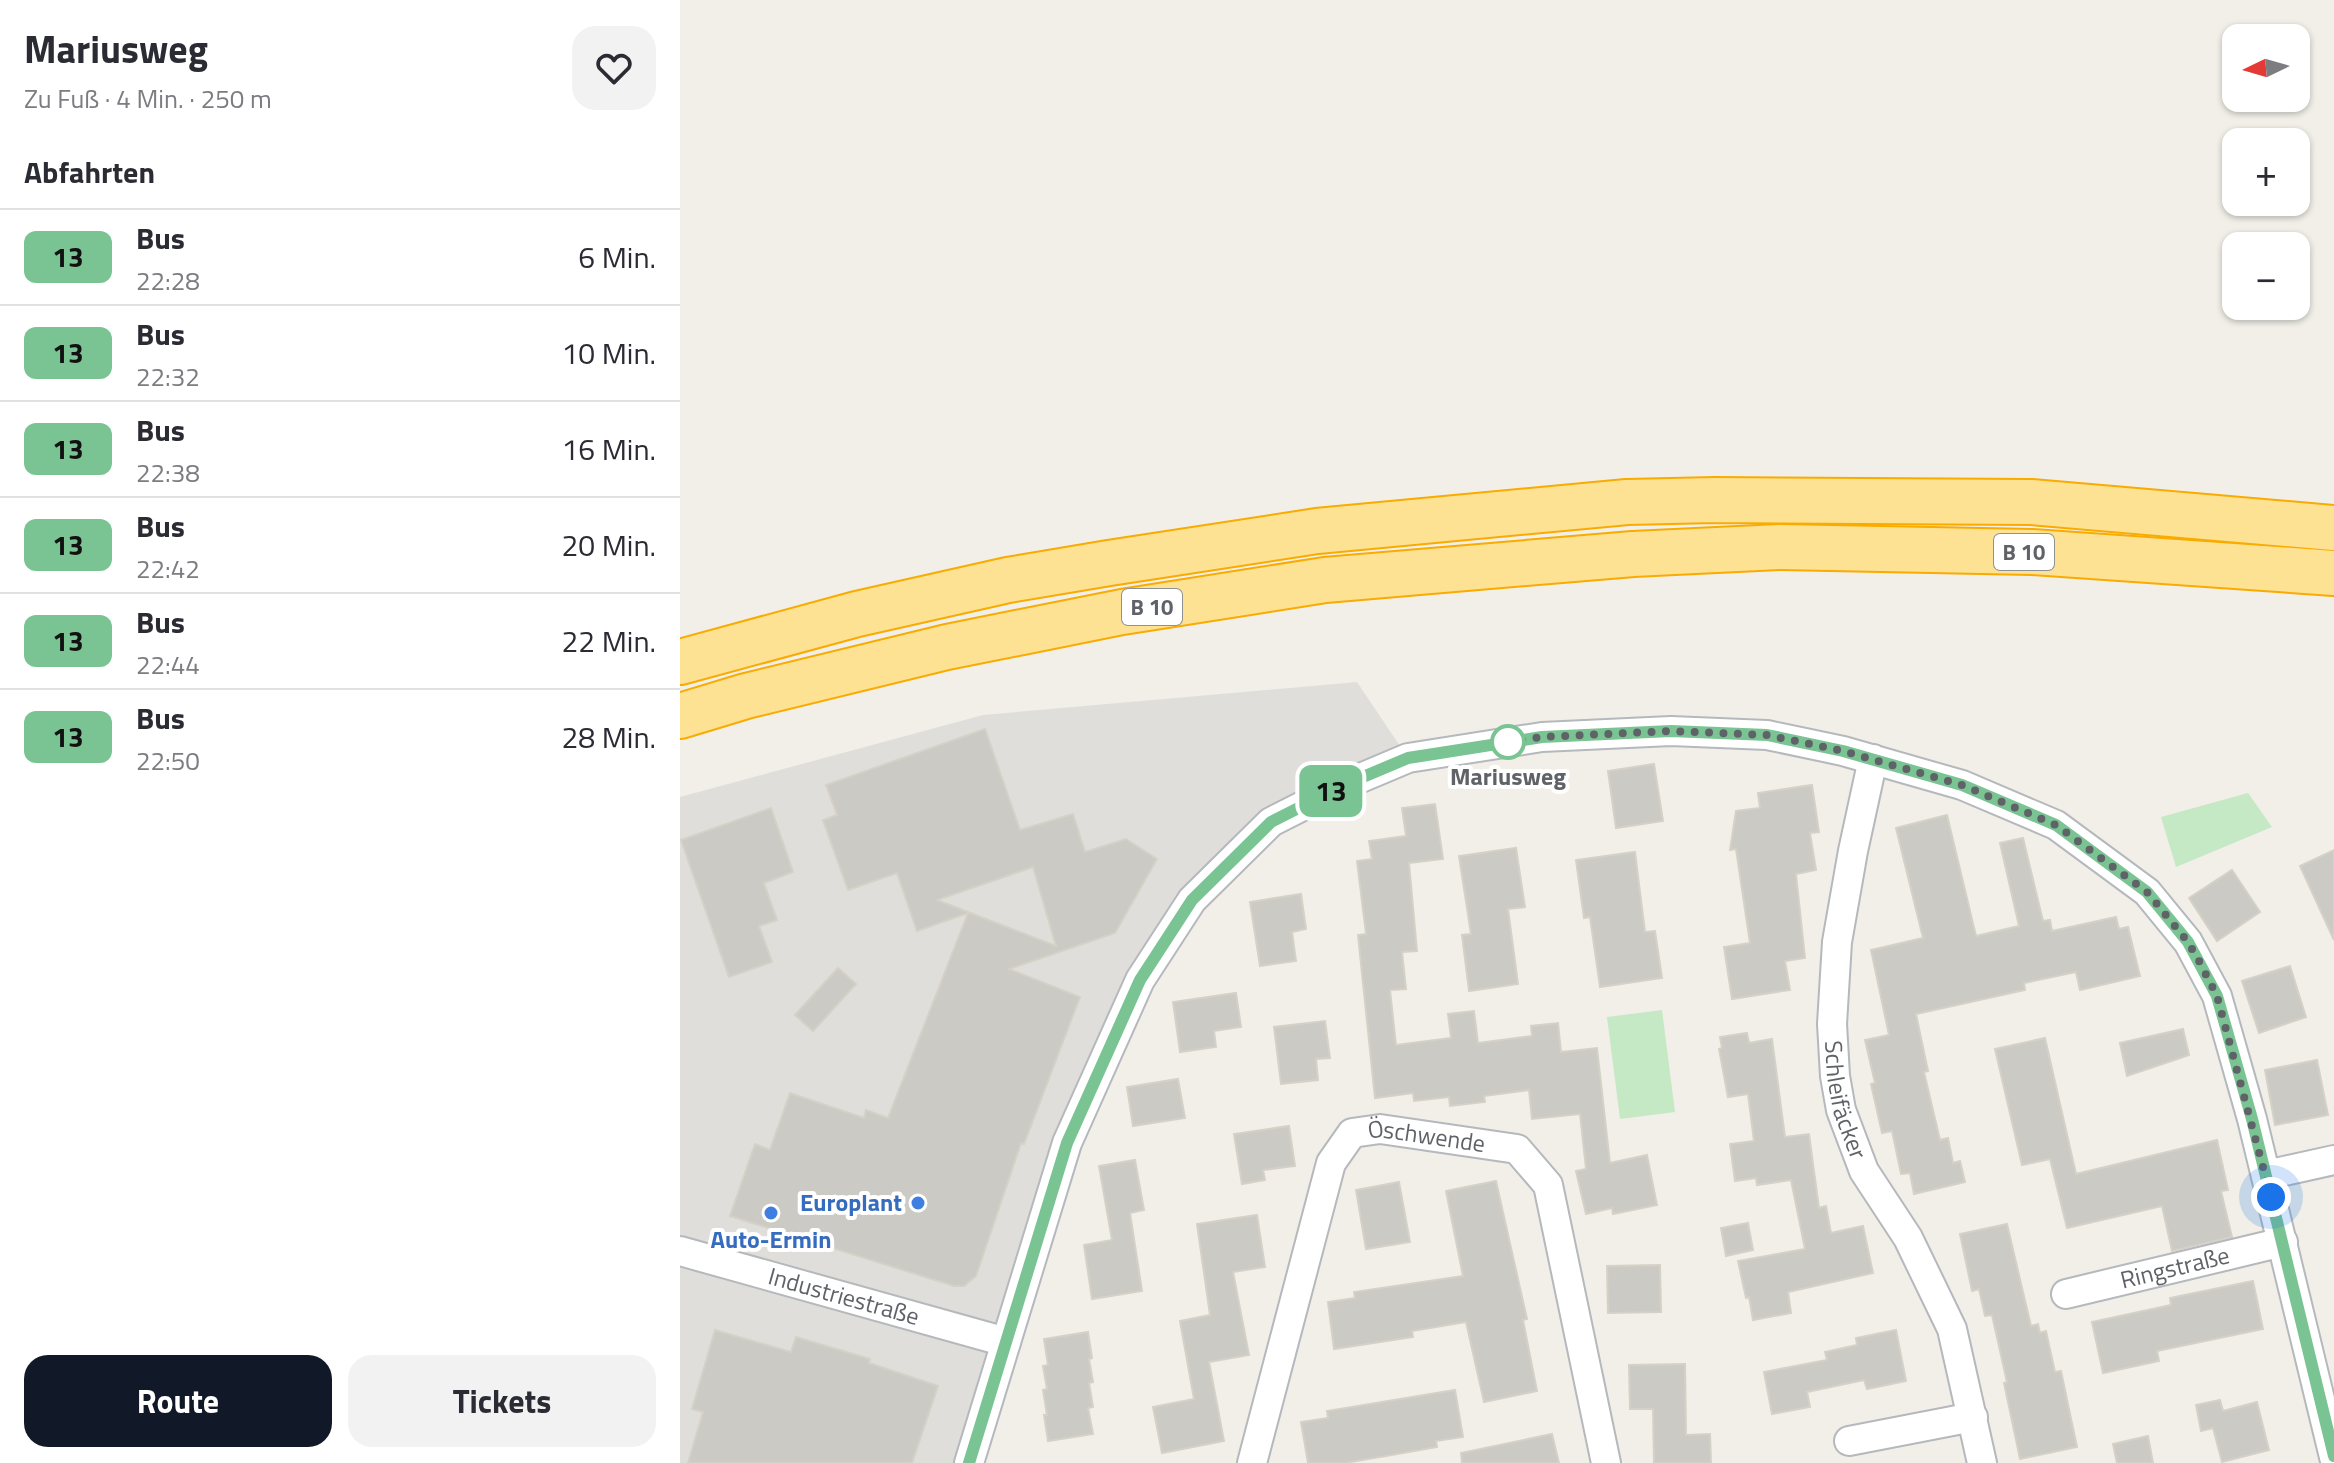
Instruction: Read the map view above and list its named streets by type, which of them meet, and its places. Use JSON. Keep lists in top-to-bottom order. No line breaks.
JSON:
{"streets":{"highway":["B 10"],"street":["Schleifäcker","Öschwende","Ringstraße","Industriestraße"]},"places":["Mariusweg","Europlant","Auto-Ermin"],"lines":["bus line 13"],"north":"left","page":{"heading":[["Mariusweg","Zu Fuß · 4 Min. · 250 m"],"Abfahrten"],"on_map":"13","map_buttons":["+","−"],"list":[{"mark":"13","name":"Bus","note":"22:28","value":"6 Min."},{"mark":"13","name":"Bus","note":"22:32","value":"10 Min."},{"mark":"13","name":"Bus","note":"22:38","value":"16 Min."},{"mark":"13","name":"Bus","note":"22:42","value":"20 Min."},{"mark":"13","name":"Bus","note":"22:44","value":"22 Min."},{"mark":"13","name":"Bus","note":"22:50","value":"28 Min."}],"buttons":["Route","Tickets"]}}
